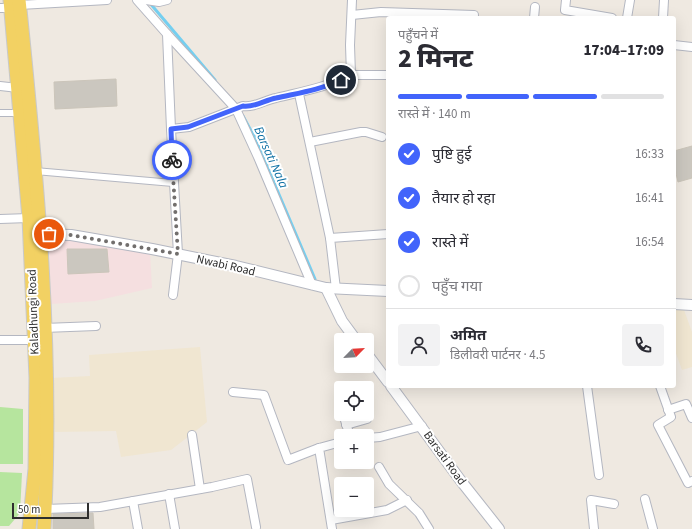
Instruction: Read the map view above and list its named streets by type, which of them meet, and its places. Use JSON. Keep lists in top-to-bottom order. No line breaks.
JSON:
{"streets":{"main road":["Kaladhungi Road"],"street":["Nwabi Road","Barsati Road"]},"crossings":[["Nwabi Road","Kaladhungi Road"]],"water":["Barsati Nala"],"scale_bar":"50 m","north":"top right","page":{"heading":["2 मिनट","पहुँचने में","17:04–17:09"],"panel":["अमित","डिलीवरी पार्टनर · 4.5"],"bar":"रास्ते में · 140 m","list":[["पुष्टि हुई","16:33"],["तैयार हो रहा","16:41"],["रास्ते में","16:54"],"पहुँच गया"],"map_buttons":["+","−"],"scale":"50 m"}}
